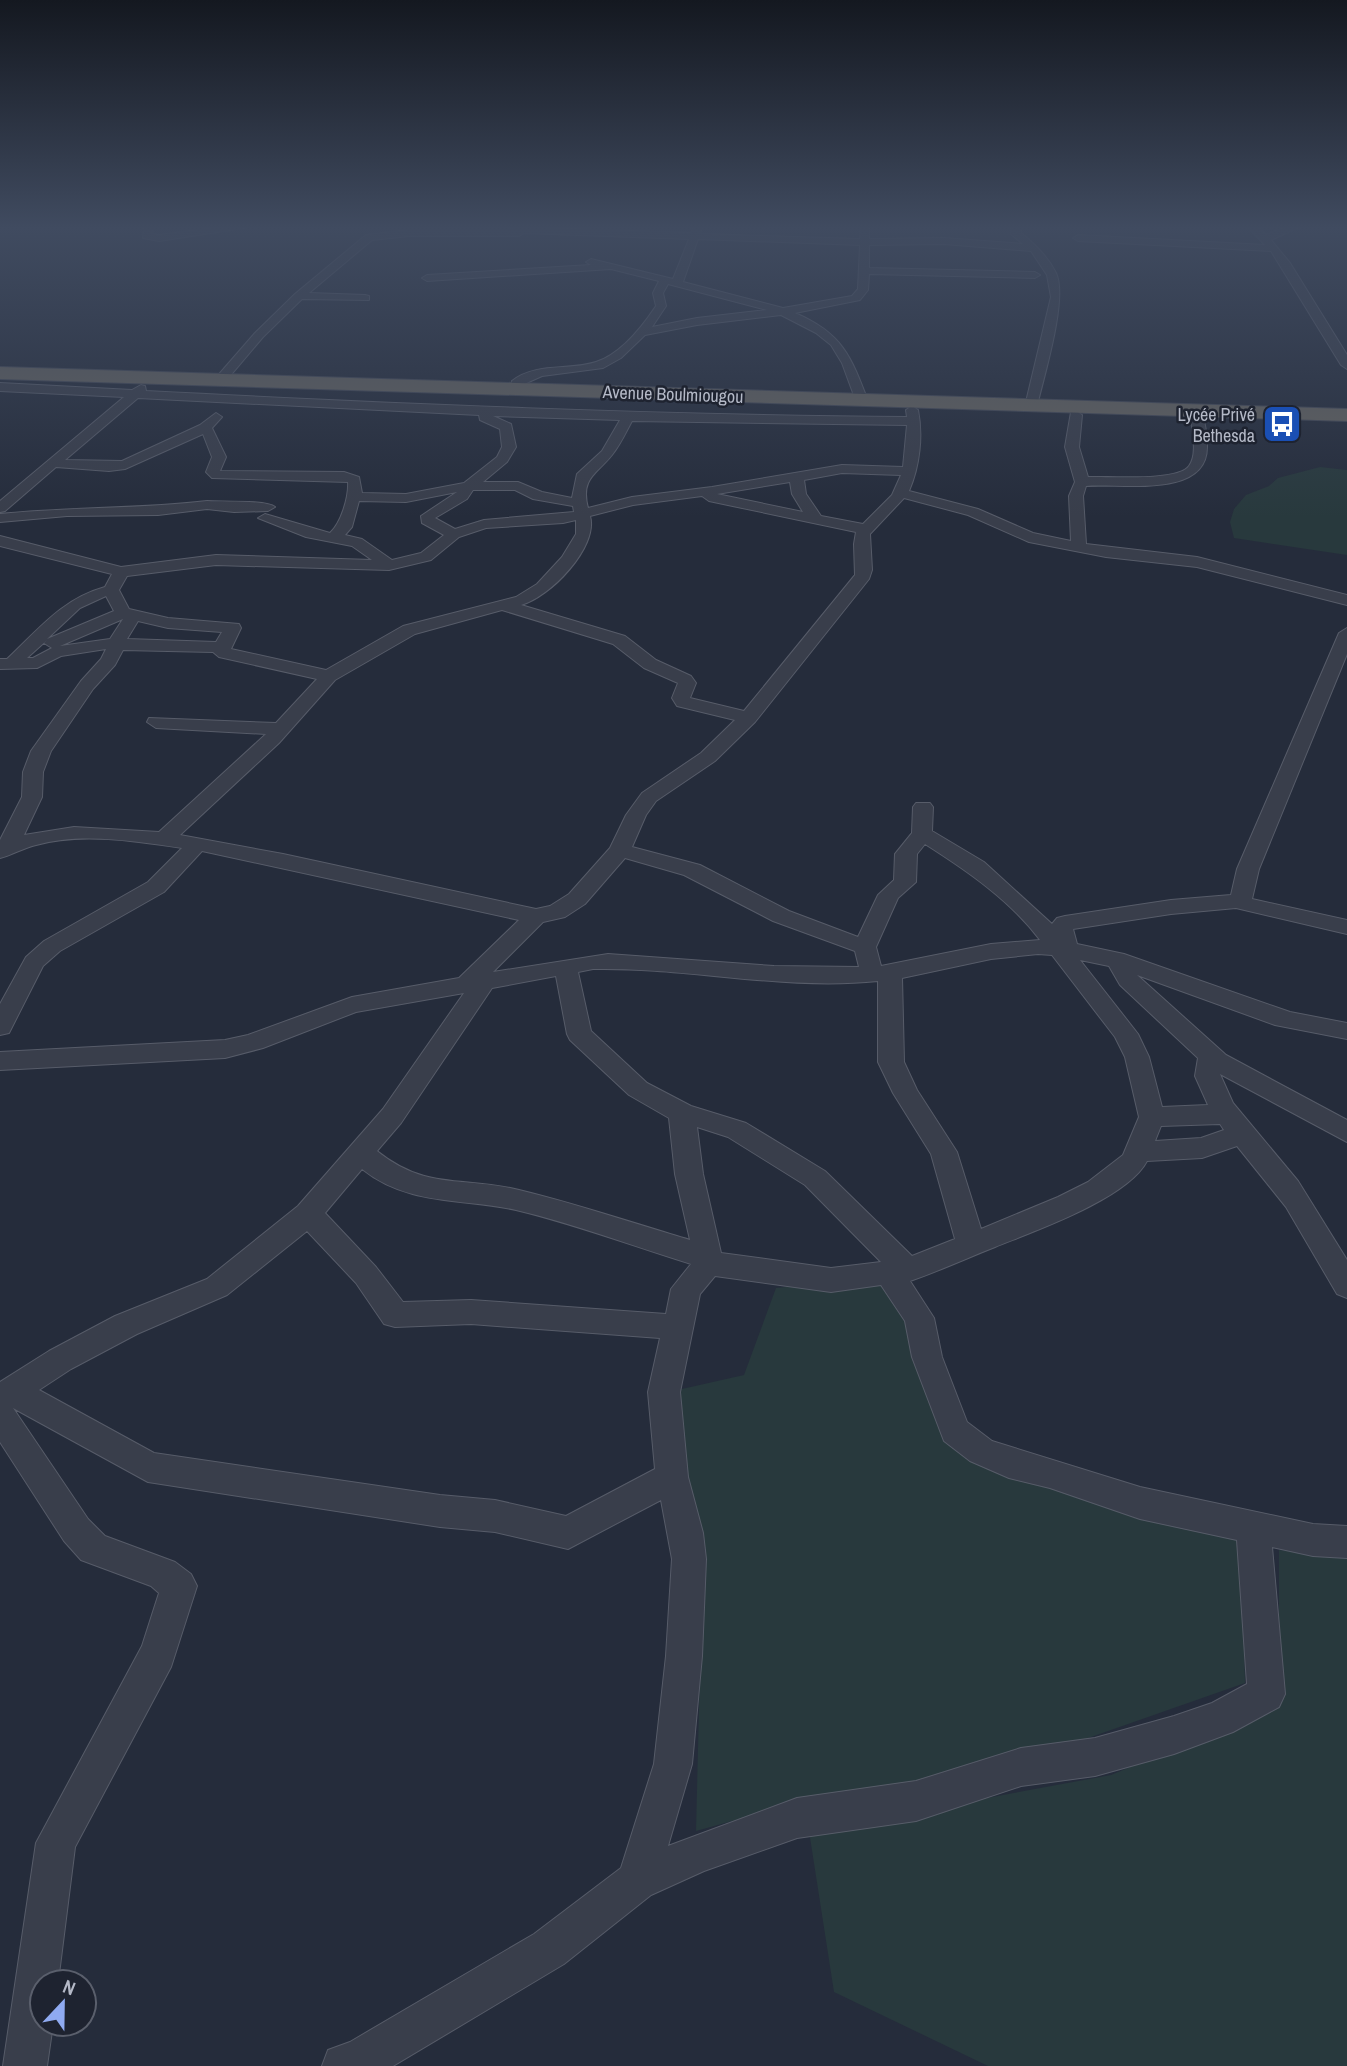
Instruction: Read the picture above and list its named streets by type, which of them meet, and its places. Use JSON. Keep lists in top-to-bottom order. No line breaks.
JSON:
{"streets":{"highway":["Avenue Boulmiougou"]},"places":{"bus stop":["Lycée Privé Bethesda"]},"north":"top"}
